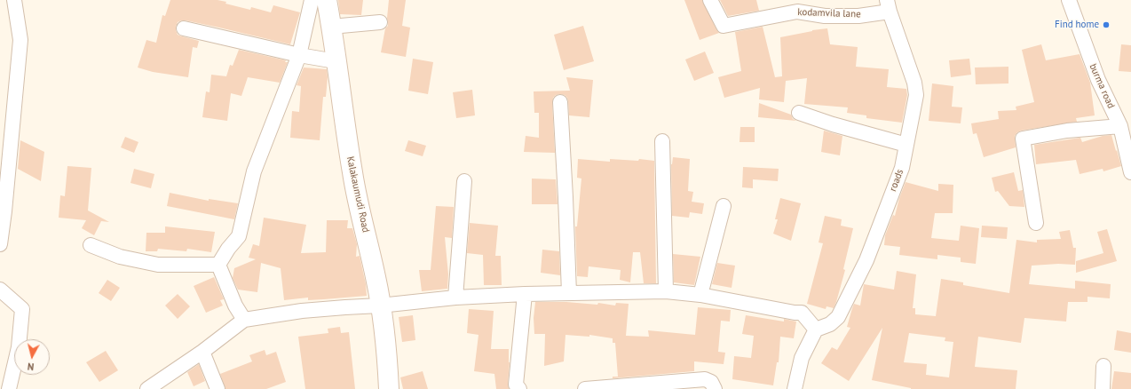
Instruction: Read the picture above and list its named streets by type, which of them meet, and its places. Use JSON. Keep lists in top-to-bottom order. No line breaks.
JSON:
{"streets":{"street":["kodamvila lane","burma road","roads","Kalakaumudi Road"]},"crossings":[["kodamvila lane","roads"]],"places":["Find home"],"north":"bottom"}
